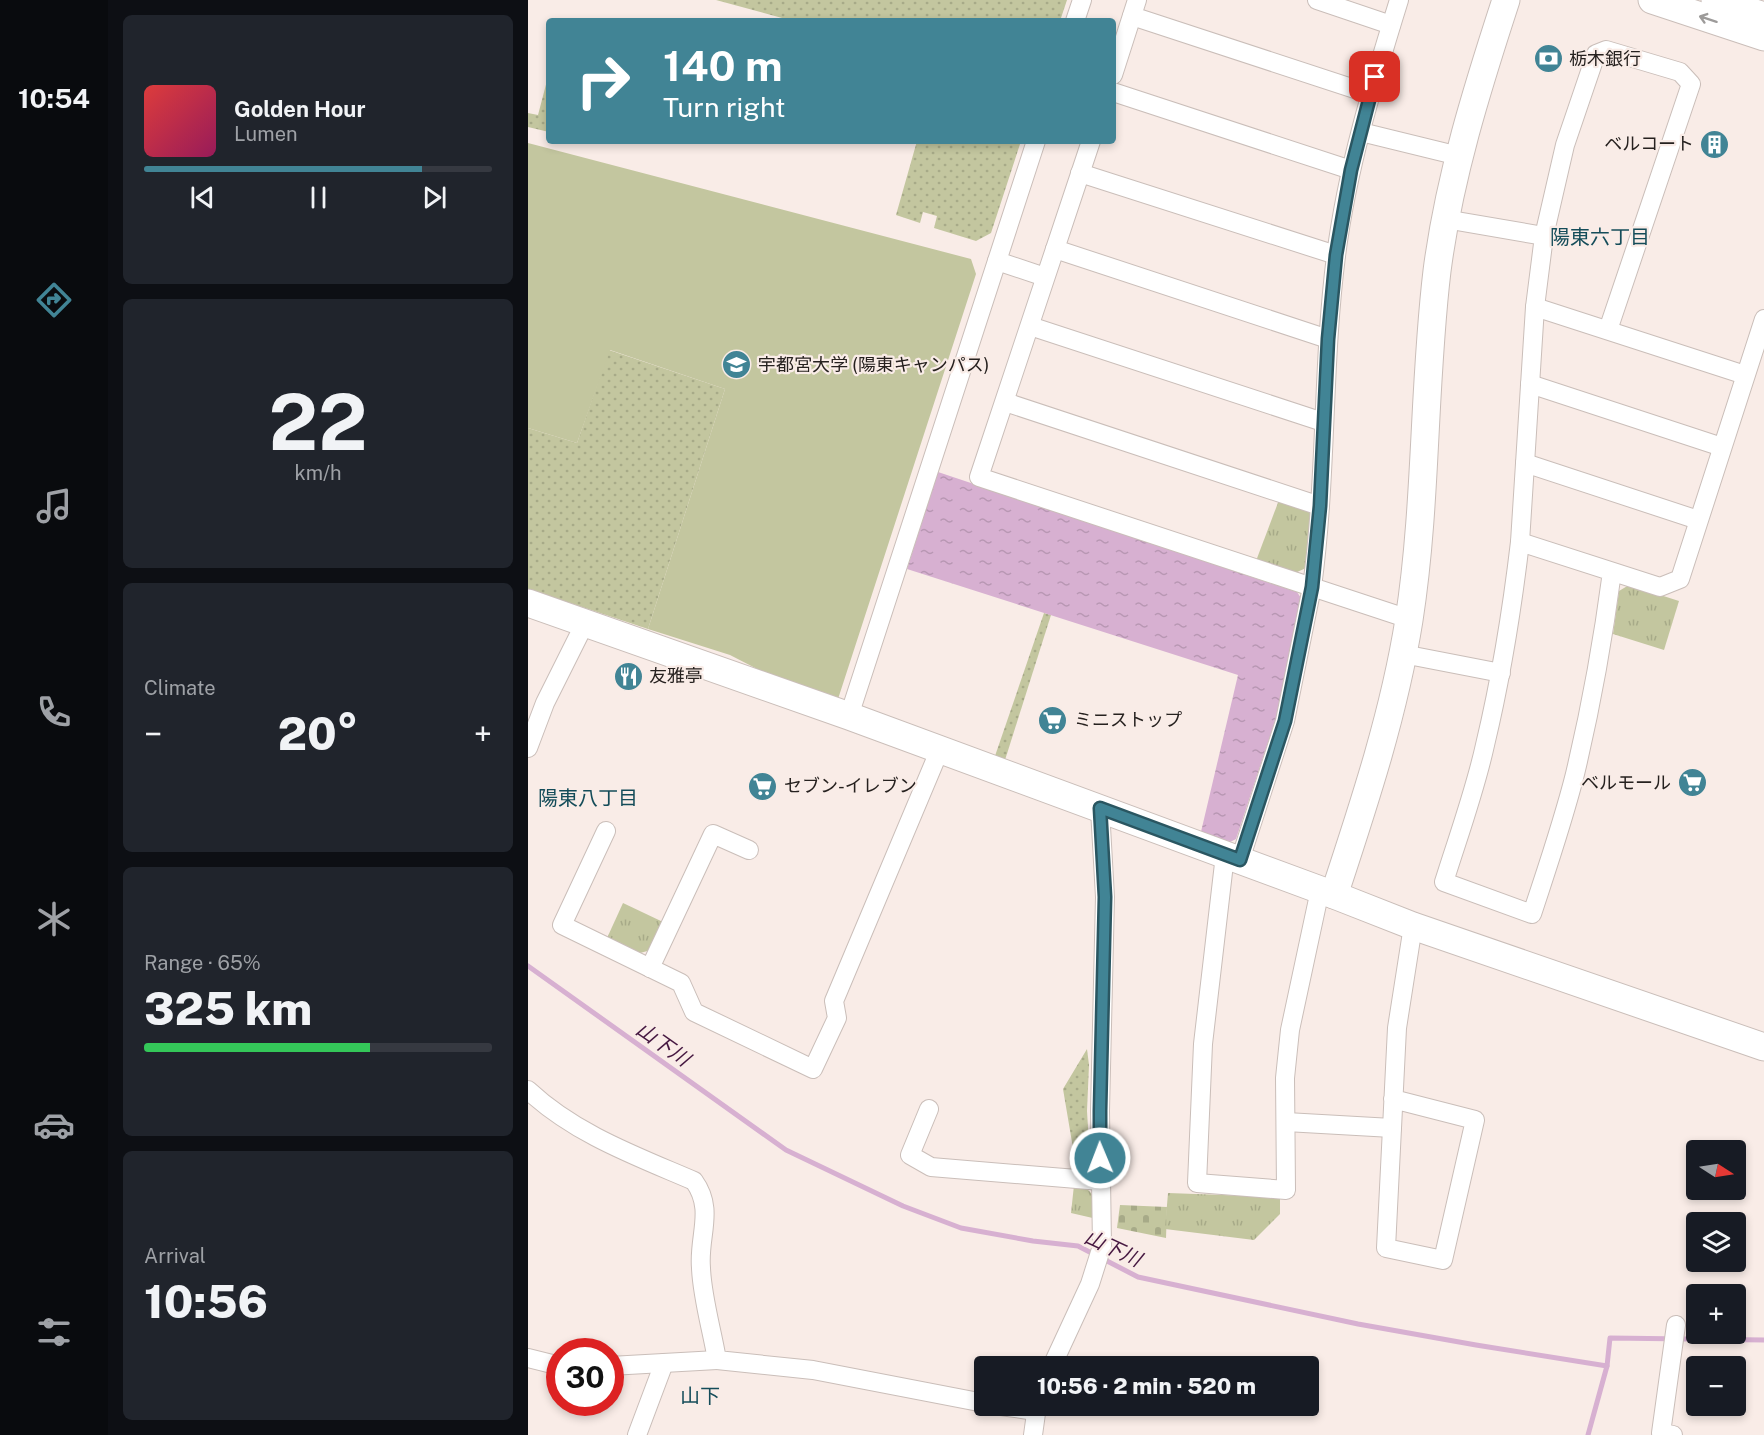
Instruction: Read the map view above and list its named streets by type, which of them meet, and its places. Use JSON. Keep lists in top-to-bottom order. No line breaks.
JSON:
{"districts":["陽東六丁目","陽東八丁目","山下"],"water":["山下川"],"places":{"bank":["栃木銀行"],"building":["ベルコート"],"school or university":["宇都宮大学 (陽東キャンパス)"],"restaurant":["友雅亭"],"supermarket":["ミニストップ","ベルモール","セブン-イレブン"]},"north":"right","page":{"tabs":"10:54","turn":["140 m","Turn right"],"song":["Golden Hour","Lumen"],"tile":[["22","km/h"],"Climate",["Range · 65%","325 km"],["Arrival","10:56"]],"heat":["−","20°","+"],"map_buttons":["+","−"],"limit":"30","trip":"10:56 · 2 min · 520 m"}}
